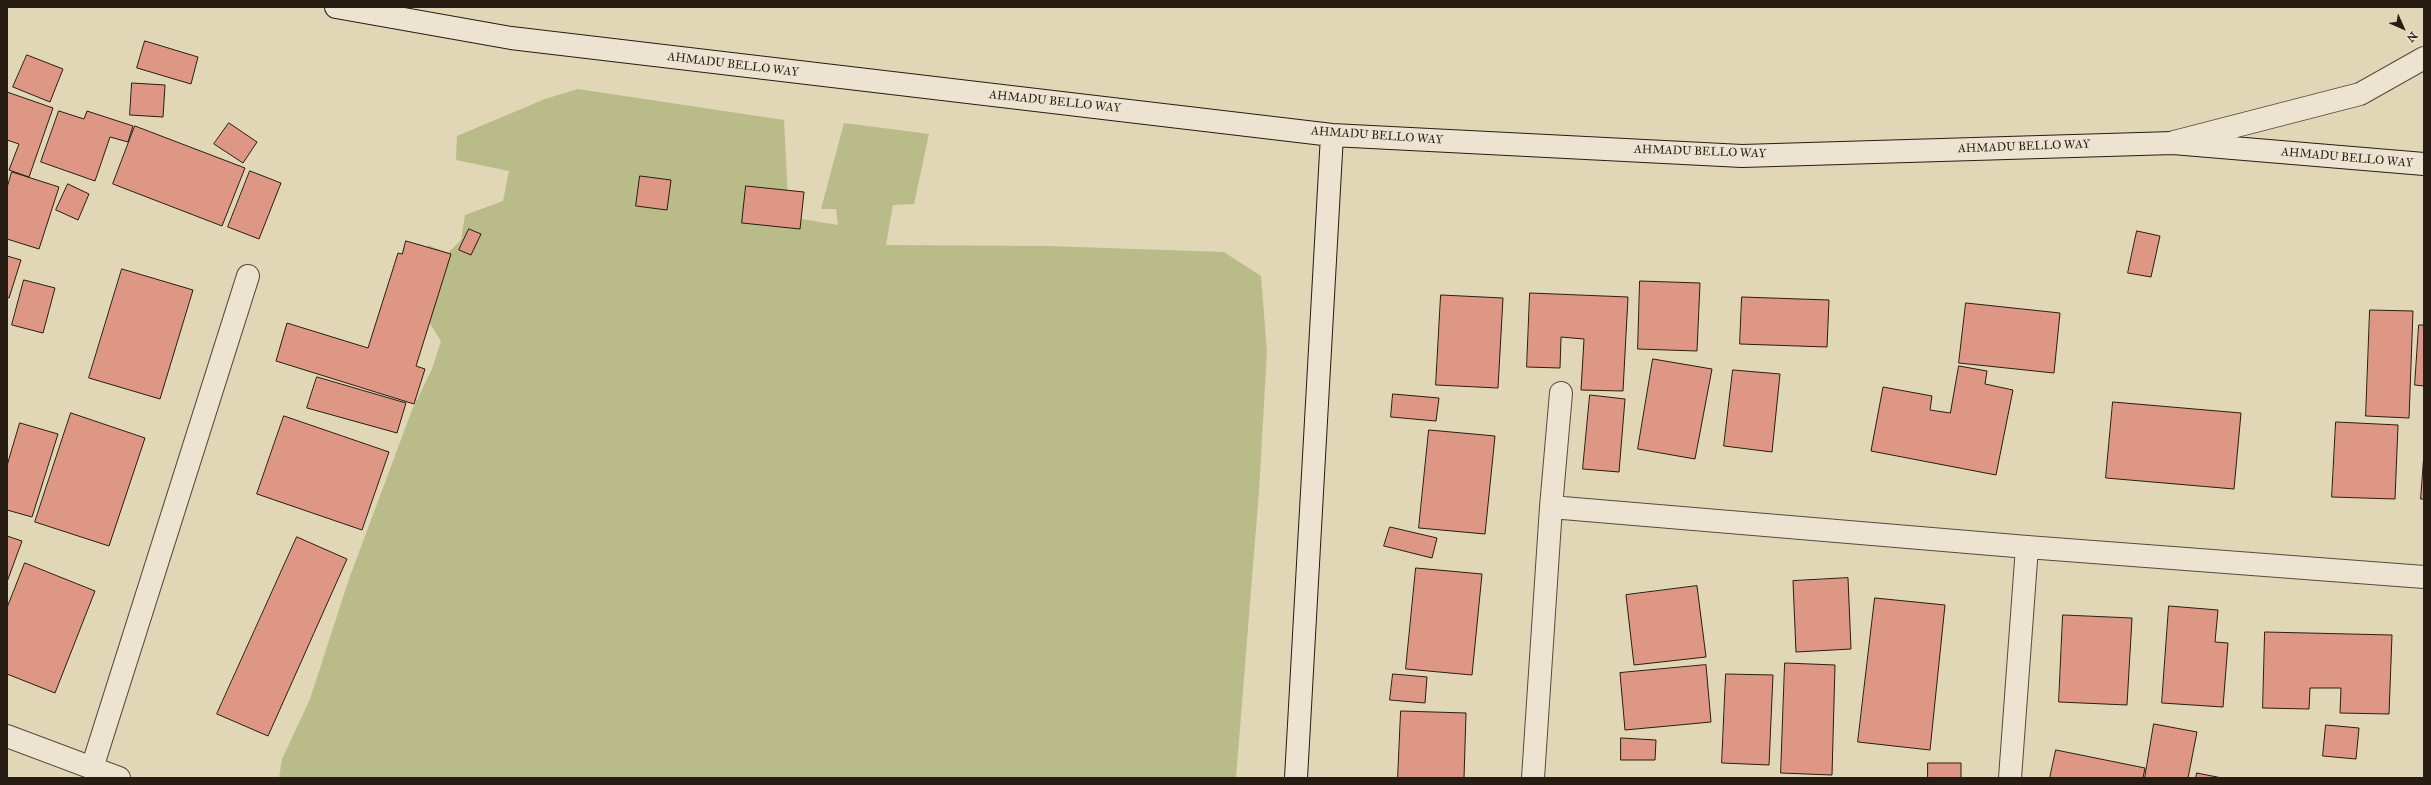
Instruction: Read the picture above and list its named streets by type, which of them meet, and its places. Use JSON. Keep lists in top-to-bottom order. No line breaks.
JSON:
{"streets":{"street":["AHMADU BELLO WAY"]},"north":"bottom right"}
